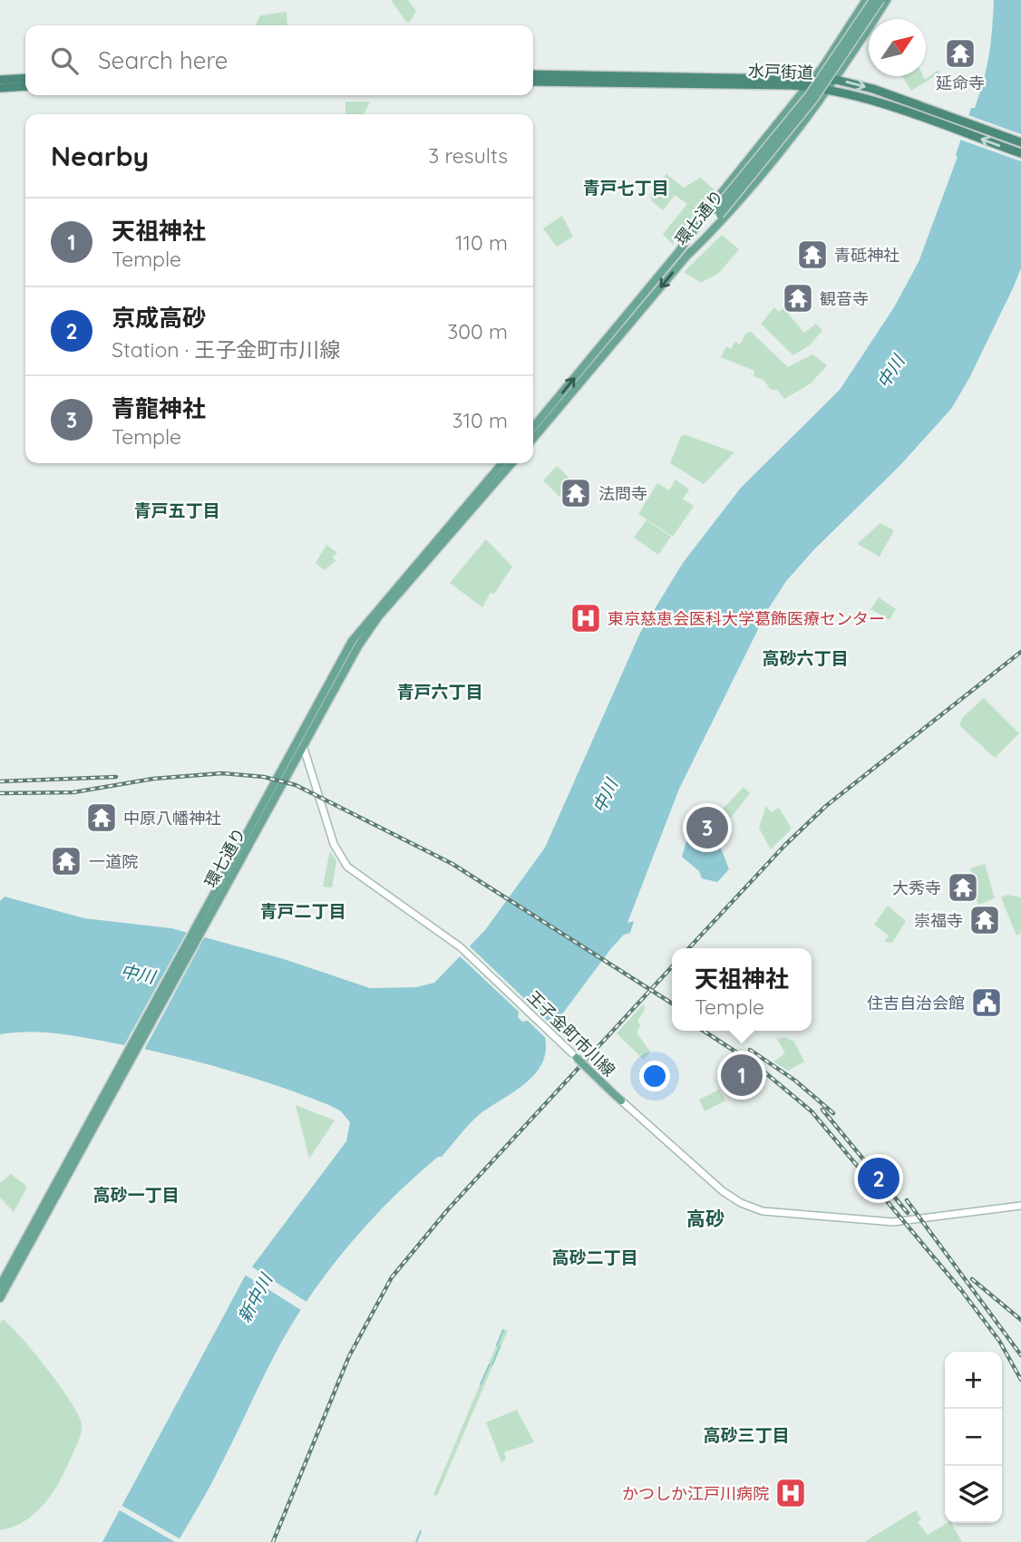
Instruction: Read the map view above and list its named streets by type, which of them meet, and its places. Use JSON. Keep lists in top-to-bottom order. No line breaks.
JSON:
{"streets":{"highway":["水戸街道"],"main road":["環七通り","王子金町市川線"]},"crossings":[["環七通り","王子金町市川線"]],"districts":["青戸七丁目","青戸五丁目","高砂六丁目","青戸六丁目","青戸二丁目","高砂一丁目","高砂","高砂二丁目","高砂三丁目"],"water":["中川","新中川"],"places":{"temple":["延命寺","青砥神社","観音寺","法問寺","中原八幡神社","一道院","大秀寺","崇福寺"],"hospital":["東京慈恵会医科大学葛飾医療センター","かつしか江戸川病院"],"public building":["住吉自治会館"]},"north":"top right","page":{"search":"Search here","heading":["Nearby","3 results"],"list":[{"mark":"1","name":"天祖神社","note":"Temple","value":"110 m"},{"mark":"2","name":"京成高砂","note":"Station · 王子金町市川線","value":"300 m"},{"mark":"3","name":"青龍神社","note":"Temple","value":"310 m"}],"pins":["3","1","2"],"popup":["天祖神社","Temple"],"map_buttons":["+","−"]}}
